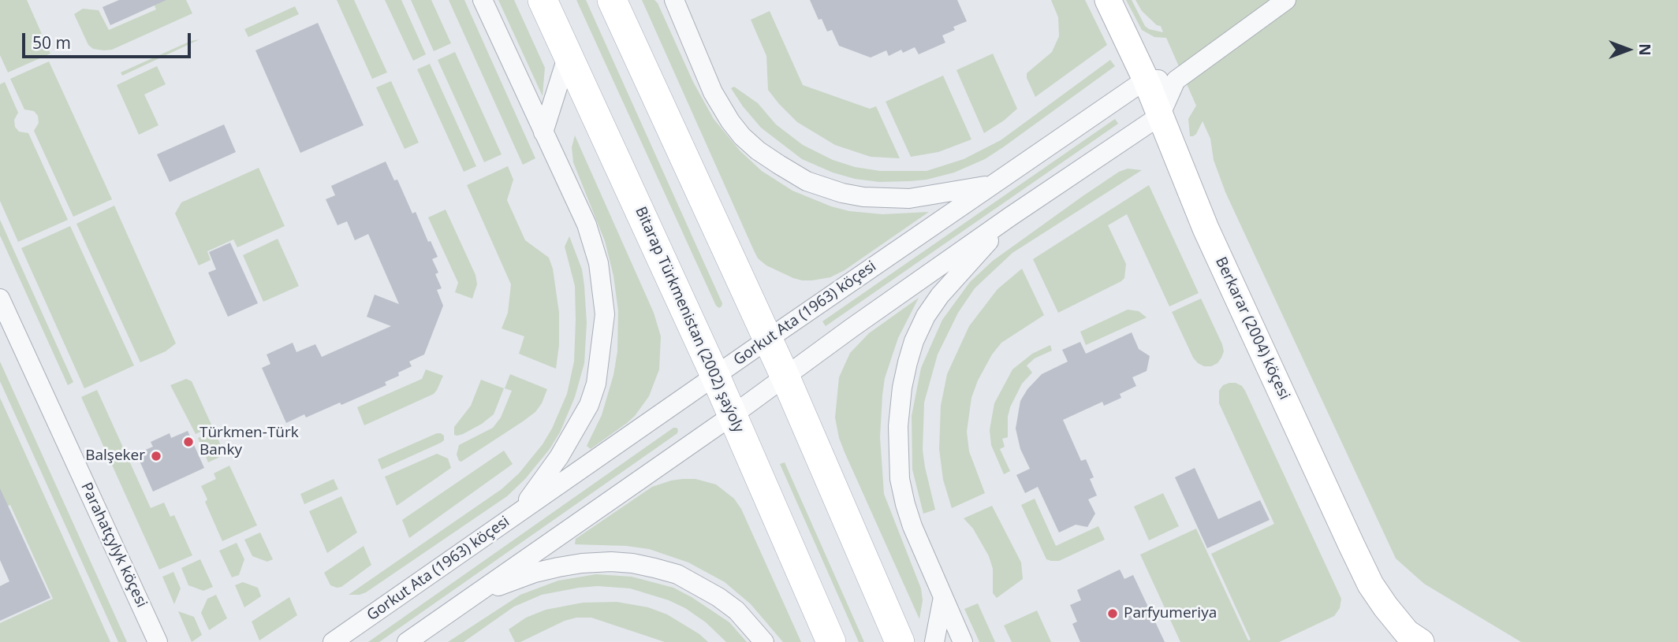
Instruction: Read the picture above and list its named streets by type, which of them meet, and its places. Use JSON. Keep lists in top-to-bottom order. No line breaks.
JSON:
{"streets":{"main road":["Bitarap Türkmenistan (2002) şaýoly"],"street":["Gorkut Ata (1963) köçesi","Berkarar (2004) köçesi","Parahatçylyk köçesi"]},"crossings":[["Gorkut Ata (1963) köçesi","Bitarap Türkmenistan (2002) şaýoly"],["Gorkut Ata (1963) köçesi","Berkarar (2004) köçesi"]],"places":["Türkmen-Türk Banky","Balşeker","Parfyumeriya"],"scale_bar":"50 m","north":"right"}
